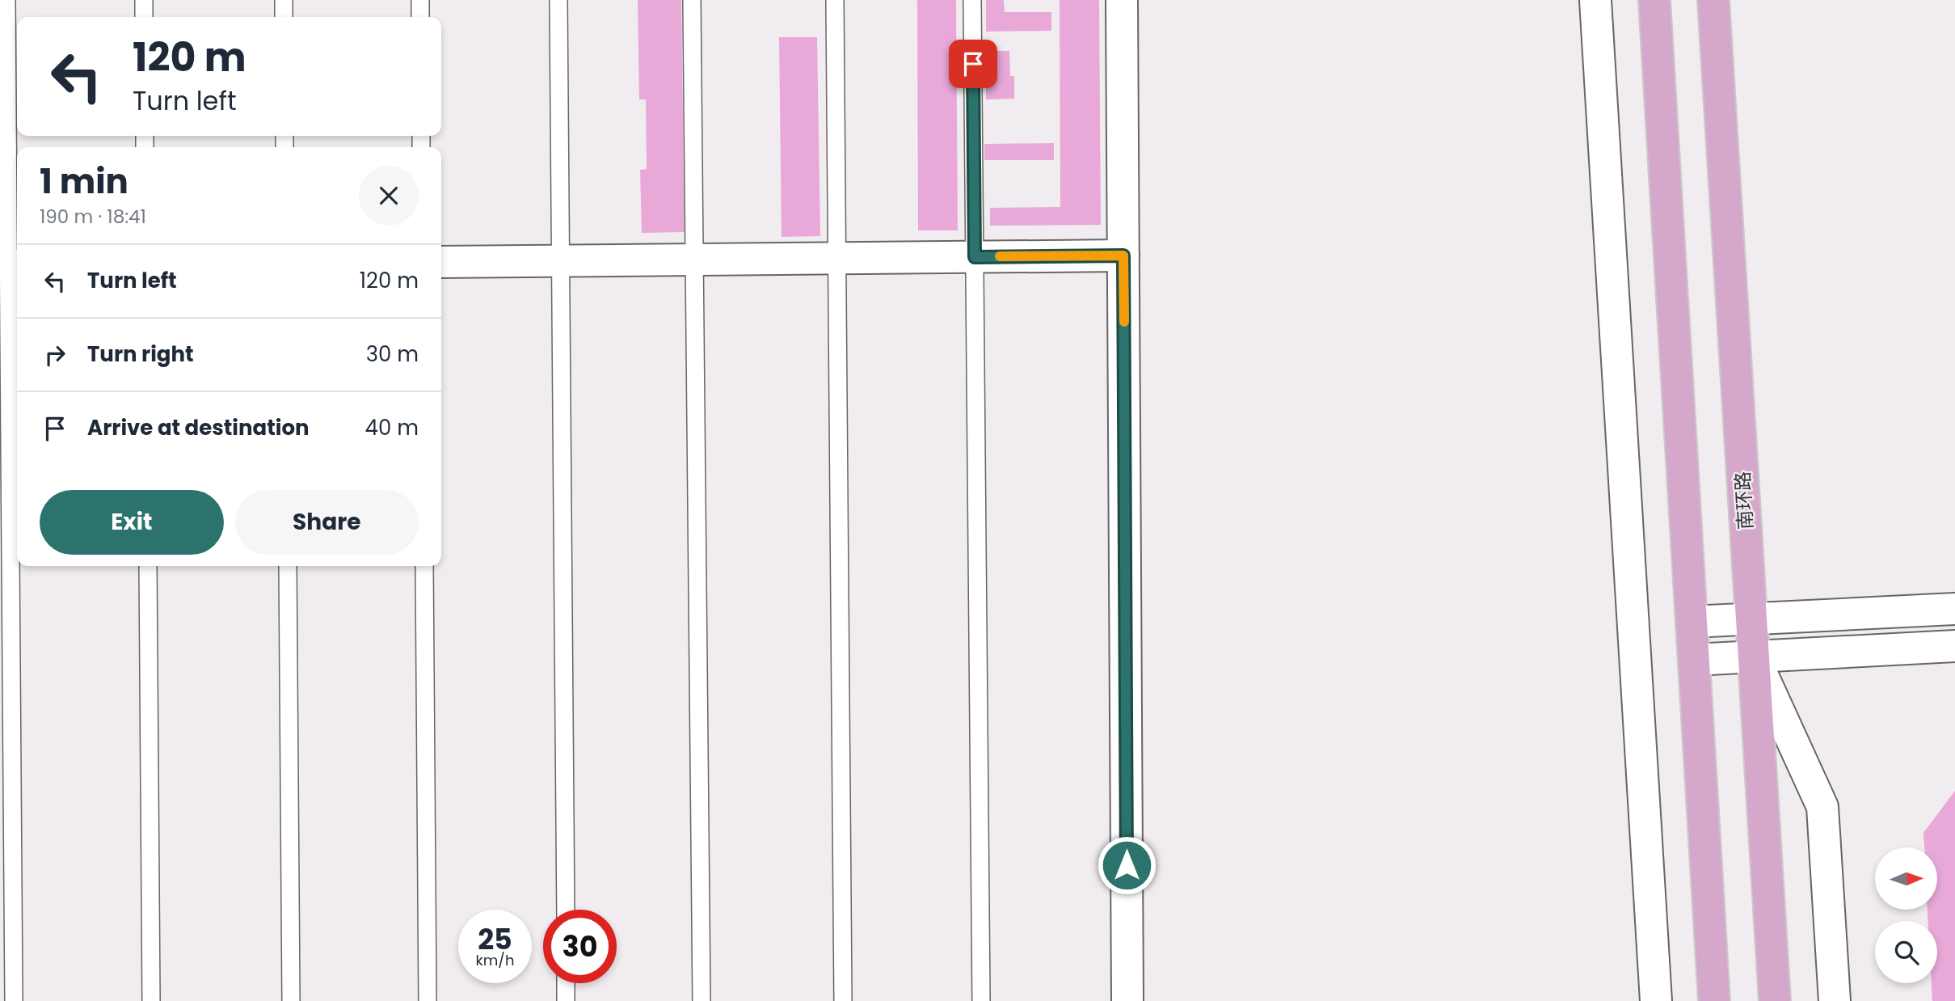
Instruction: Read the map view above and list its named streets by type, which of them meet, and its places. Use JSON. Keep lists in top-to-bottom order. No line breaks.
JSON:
{"streets":{"main road":["南环路"]},"north":"right","page":{"turn":["120 m","Turn left"],"heading":["1 min","190 m · 18:41"],"list":[{"name":"Turn left","value":"120 m"},{"name":"Turn right","value":"30 m"},{"name":"Arrive at destination","value":"40 m"}],"buttons":["Exit","Share"],"speed":"25 km/h","limit":"30"}}
